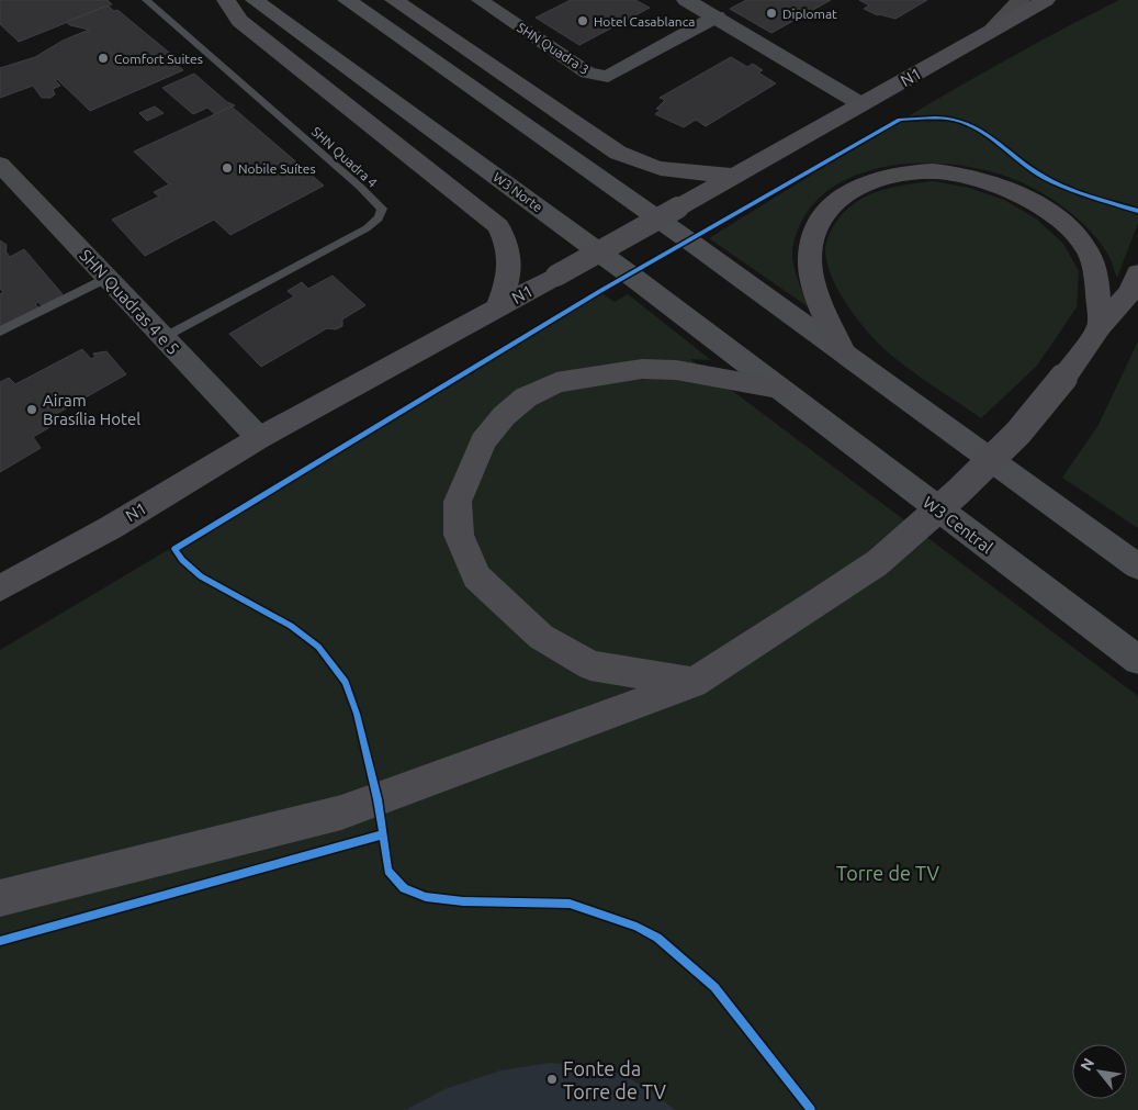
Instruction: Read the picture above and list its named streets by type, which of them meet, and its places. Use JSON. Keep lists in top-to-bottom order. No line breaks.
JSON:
{"streets":{"highway":["N1"],"main road":["W3 Norte","W3 Central"],"street":["SHN Quadra 3","SHN Quadras 4 e 5"],"lane":["SHN Quadra 4"]},"crossings":[["N1","SHN Quadras 4 e 5"],["SHN Quadra 4","SHN Quadras 4 e 5"],["W3 Norte","W3 Central"]],"parks":["Torre de TV"],"places":["Diplomat","Hotel Casablanca","Comfort Suites","Nobile Suítes","Airam Brasília Hotel","Fonte da Torre de TV"],"north":"top left"}
